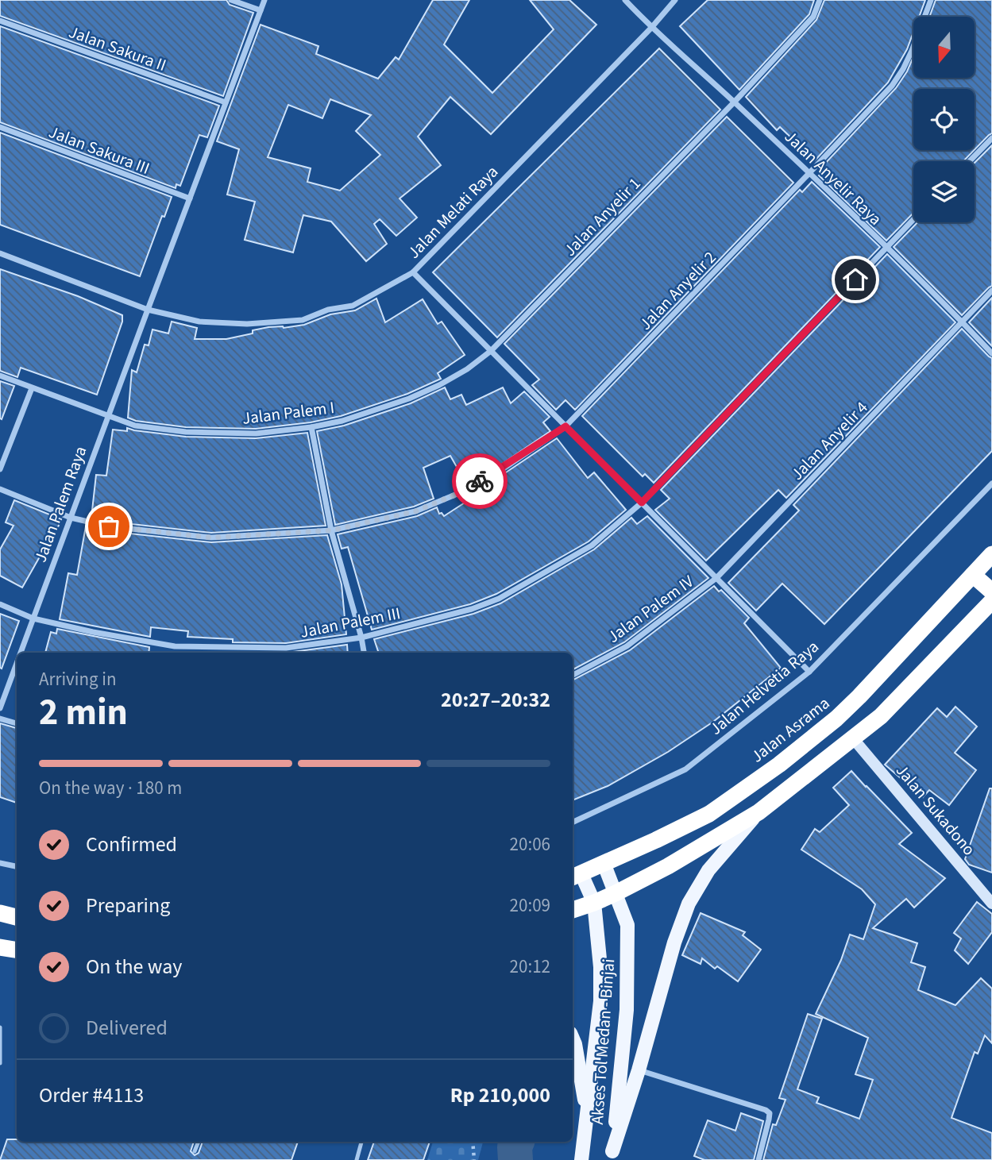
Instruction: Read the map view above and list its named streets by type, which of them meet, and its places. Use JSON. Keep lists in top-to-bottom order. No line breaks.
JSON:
{"streets":{"highway":["Jalan Asrama"],"main road":["Akses Tol Medan - Binjai"],"street":["Jalan Sakura II","Jalan Sakura III","Jalan Anyelir Raya","Jalan Melati Raya","Jalan Anyelir 1","Jalan Anyelir 2","Jalan Palem I","Jalan Anyelir 4","Jalan Palem Raya","Jalan Palem IV","Jalan Palem III","Jalan Helvetia Raya","Jalan Sukadono"]},"crossings":[["Jalan Sakura II","Jalan Palem Raya"],["Jalan Sakura III","Jalan Palem Raya"],["Jalan Anyelir Raya","Jalan Melati Raya"],["Jalan Anyelir Raya","Jalan Anyelir 1"],["Jalan Anyelir Raya","Jalan Anyelir 2"],["Jalan Anyelir Raya","Jalan Anyelir 4"],["Jalan Anyelir Raya","Jalan Palem III"],["Jalan Melati Raya","Jalan Palem Raya"],["Jalan Anyelir 1","Jalan Palem I"],["Jalan Anyelir 2","Jalan Palem Raya"],["Jalan Palem I","Jalan Palem Raya"],["Jalan Anyelir 4","Jalan Palem IV"],["Jalan Palem Raya","Jalan Palem III"],["Jalan Asrama","Akses Tol Medan - Binjai"]],"north":"bottom","page":{"heading":["2 min","Arriving in","20:27–20:32"],"panel":["Order #4113","Rp 210,000"],"bar":"On the way · 180 m","list":[["Confirmed","20:06"],["Preparing","20:09"],["On the way","20:12"],"Delivered"]}}
